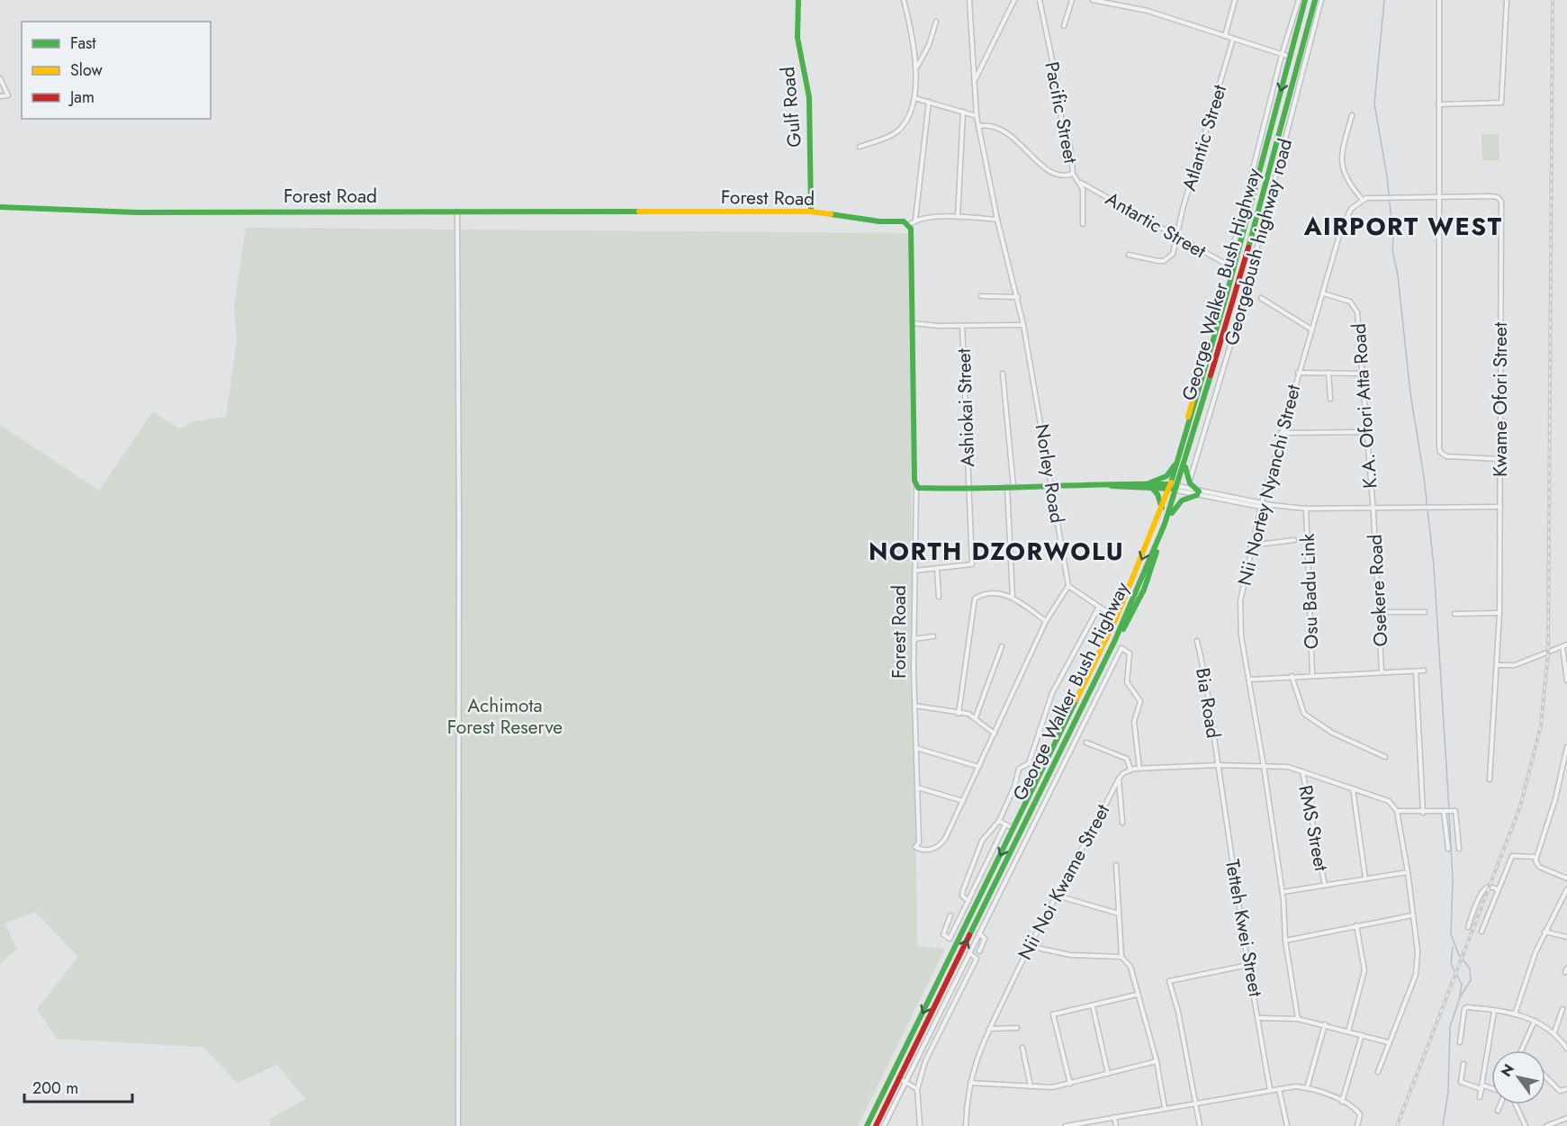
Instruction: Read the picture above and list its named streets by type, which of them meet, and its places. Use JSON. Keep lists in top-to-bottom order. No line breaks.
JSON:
{"streets":{"main road":["Gulf Road","Forest Road","George Walker Bush Highway"],"street":["Pacific Street","Atlantic Street","Antartic Street","Georgebush highway road","Kwame Ofori Street","K.A. Ofori Atta Road","Ashiokai Street","Norley Road","Nii Nortey Nyanchi Street","Osekere Road","Osu Badu Link","Bia Road","RMS Street","Nii Noi Kwame Street","Tetteh Kwei Street"]},"crossings":[["Gulf Road","Forest Road"],["Pacific Street","Antartic Street"],["Atlantic Street","Antartic Street"],["Antartic Street","George Walker Bush Highway"],["K.A. Ofori Atta Road","Nii Nortey Nyanchi Street"],["K.A. Ofori Atta Road","Osekere Road"],["Bia Road","Tetteh Kwei Street"]],"districts":["AIRPORT WEST","NORTH DZORWOLU"],"parks":["Achimota Forest Reserve"],"legend":["Fast","Slow","Jam"],"scale_bar":"200 m","north":"top left"}
